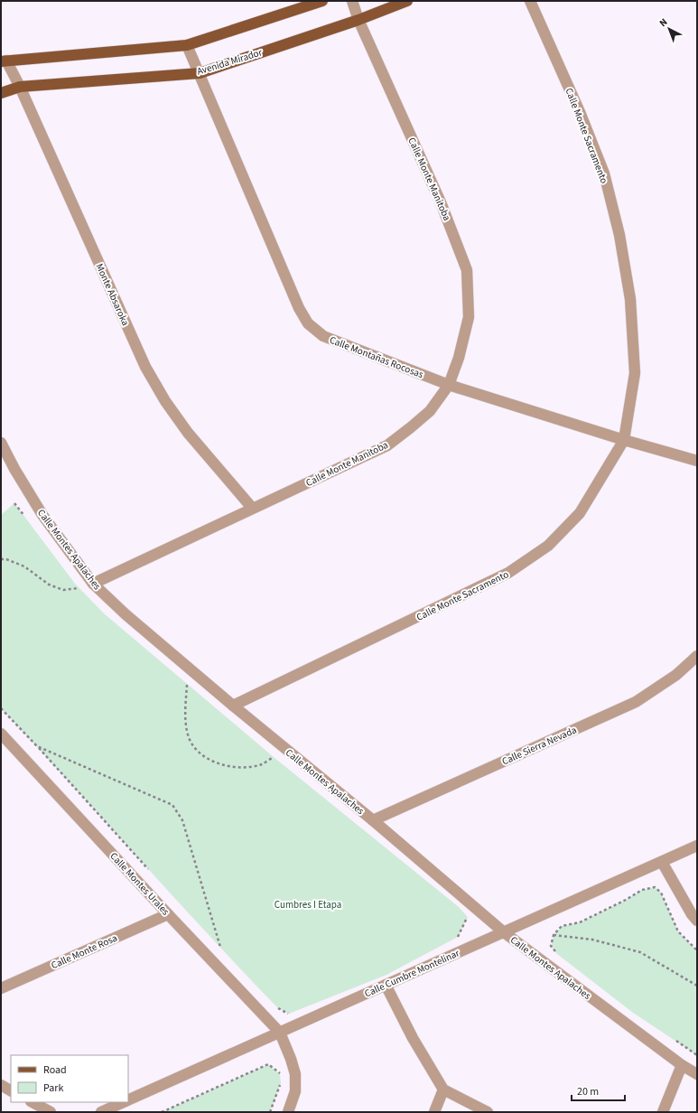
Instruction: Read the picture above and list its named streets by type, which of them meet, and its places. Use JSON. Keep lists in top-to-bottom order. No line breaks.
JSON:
{"streets":{"main road":["Avenida Mirador"],"street":["Calle Monte Sacramento","Calle Monte Manitoba","Monte Absaroka","Calle Montañas Rocosas","Calle Montes Apalaches","Calle Sierra Nevada","Calle Montes Urales","Calle Monte Rosa","Calle Cumbre Montelinar"]},"crossings":[["Avenida Mirador","Calle Monte Manitoba"],["Avenida Mirador","Monte Absaroka"],["Avenida Mirador","Calle Montañas Rocosas"],["Calle Monte Sacramento","Calle Montañas Rocosas"],["Calle Monte Sacramento","Calle Montes Apalaches"],["Calle Monte Manitoba","Monte Absaroka"],["Calle Monte Manitoba","Calle Montañas Rocosas"],["Calle Monte Manitoba","Calle Montes Apalaches"],["Calle Montes Apalaches","Calle Sierra Nevada"],["Calle Montes Apalaches","Calle Cumbre Montelinar"],["Calle Montes Urales","Calle Monte Rosa"],["Calle Montes Urales","Calle Cumbre Montelinar"]],"parks":["Cumbres I Etapa"],"legend":["Road","Park"],"scale_bar":"20 m","north":"top left"}
